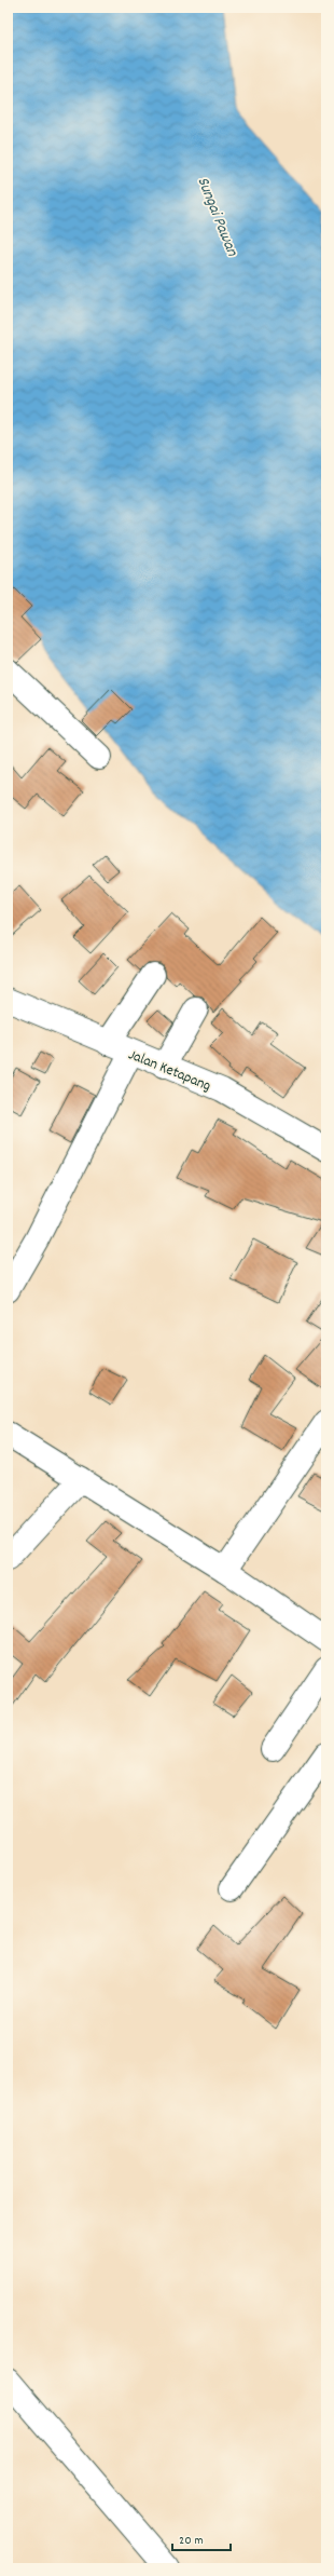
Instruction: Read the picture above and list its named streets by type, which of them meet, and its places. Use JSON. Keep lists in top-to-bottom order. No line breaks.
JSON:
{"streets":{"street":["Jalan Ketapang"]},"water":["Sungai Pawan"],"scale_bar":"20 m"}
